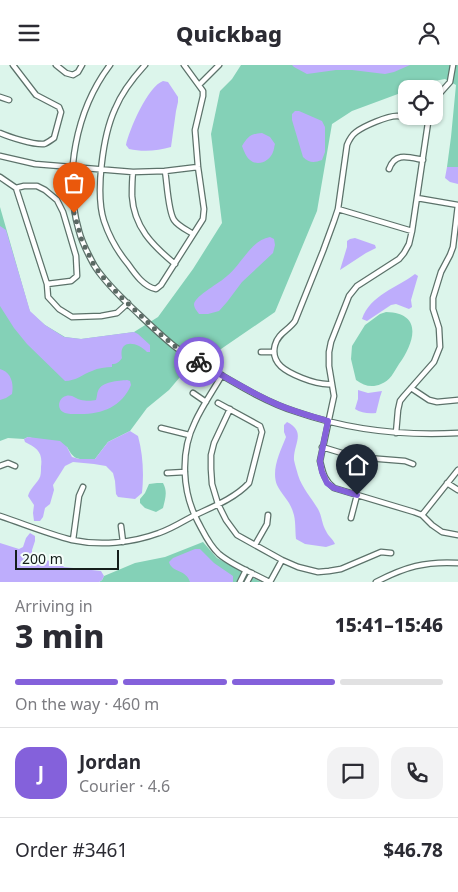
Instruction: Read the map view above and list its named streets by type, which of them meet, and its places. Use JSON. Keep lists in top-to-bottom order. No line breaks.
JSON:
{"scale_bar":"200 m","page":{"header":"Quickbag","scale":"200 m","heading":["3 min","Arriving in","15:41–15:46"],"panel":["Jordan","Courier · 4.6","Order #3461","$46.78"],"bar":"On the way · 460 m","round":"J"}}
